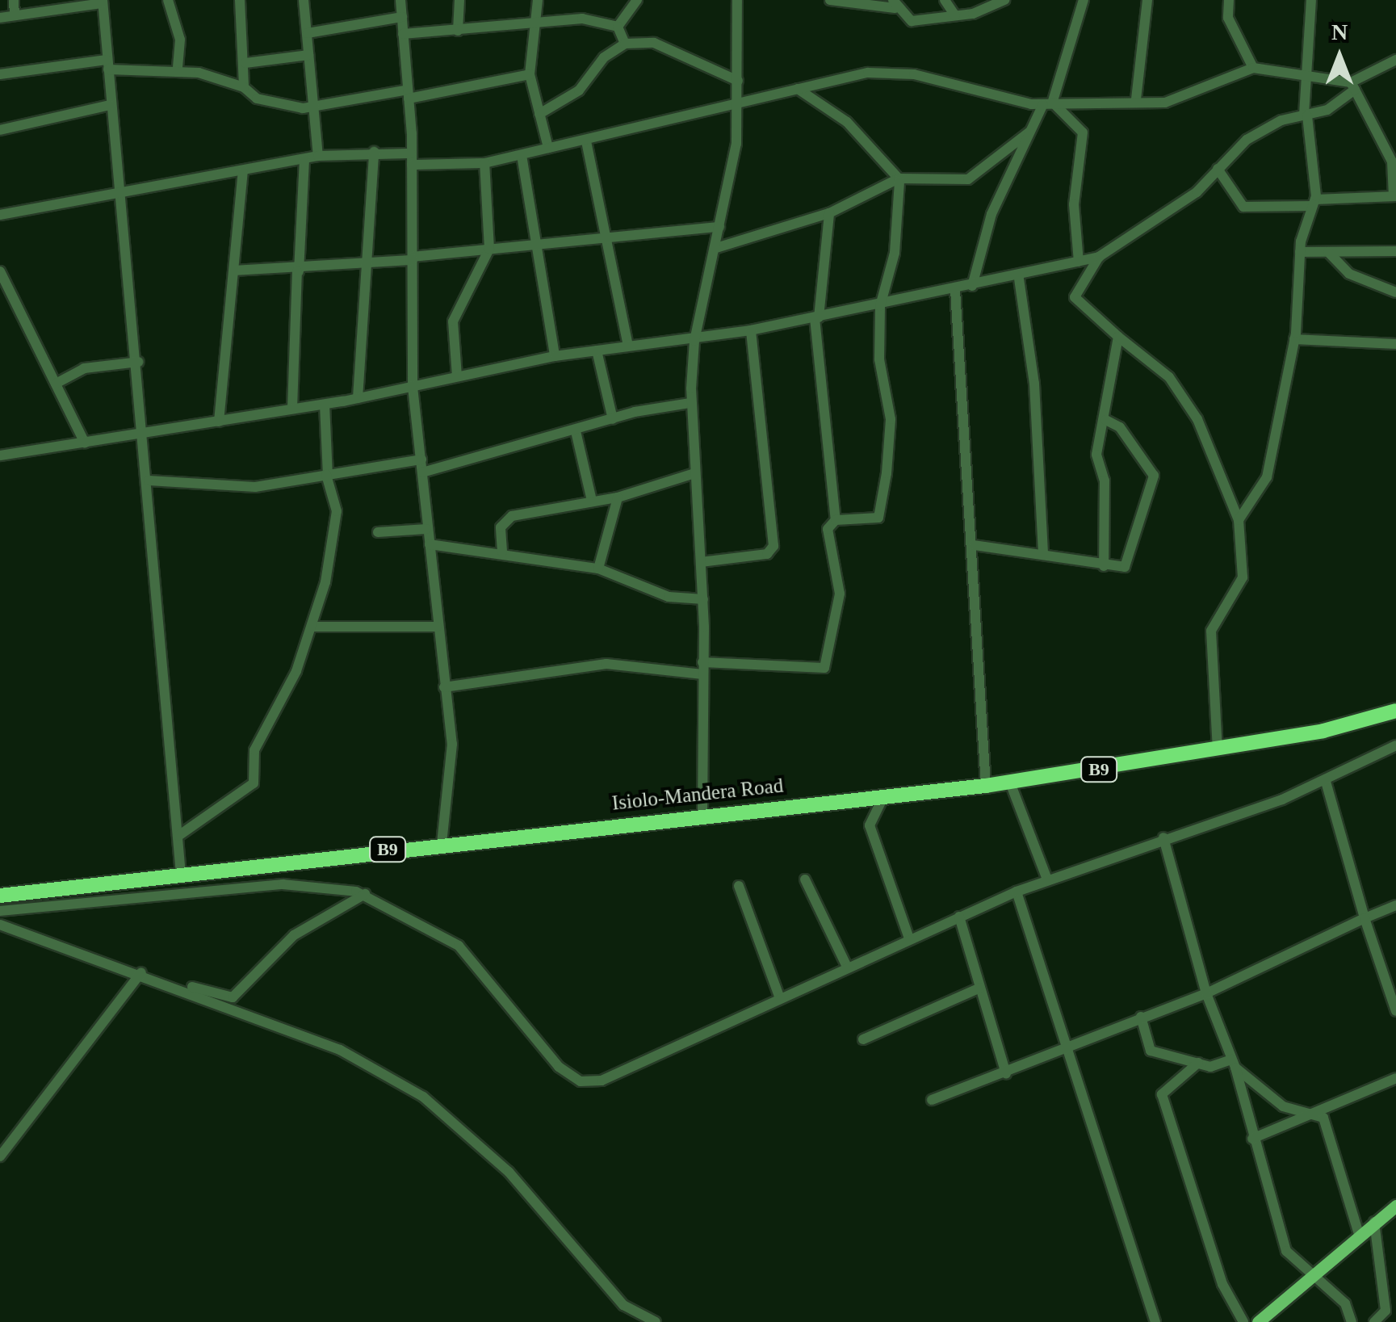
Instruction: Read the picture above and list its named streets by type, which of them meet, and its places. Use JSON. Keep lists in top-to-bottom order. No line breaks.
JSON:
{"streets":{"highway":["B9","Isiolo-Mandera Road"]},"north":"top"}
